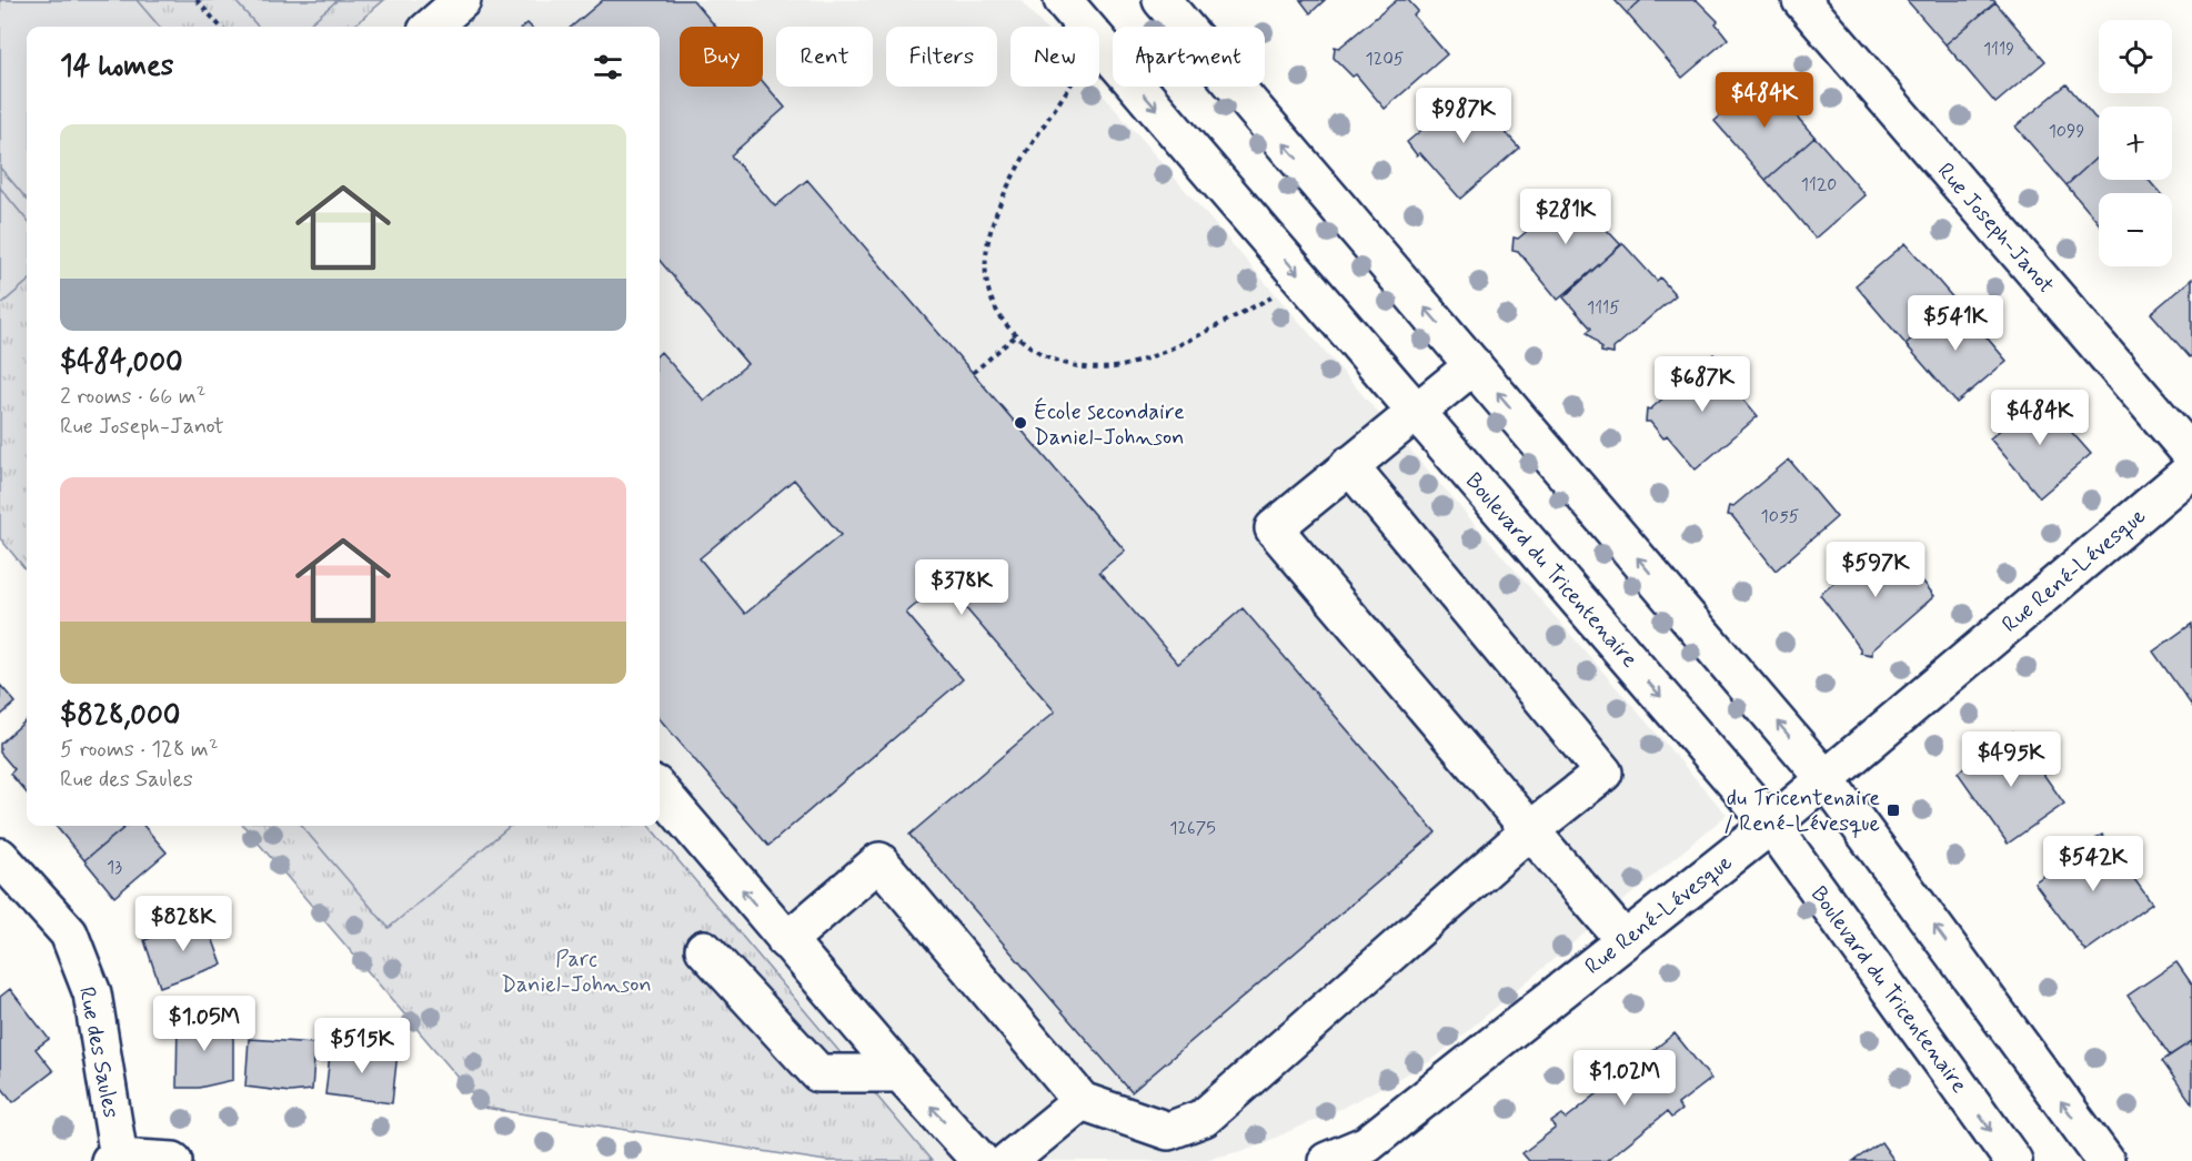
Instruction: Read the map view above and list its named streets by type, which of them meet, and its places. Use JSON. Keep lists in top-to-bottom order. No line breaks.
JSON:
{"streets":{"street":["Rue Joseph-Janot","Boulevard du Tricentenaire","Rue René-Lévesque","Rue des Saules"]},"crossings":[["Boulevard du Tricentenaire","Rue René-Lévesque"]],"parks":["Parc Daniel-Johnson"],"places":{"other":["École secondaire Daniel-Johnson"],"transit":["du Tricentenaire / René-Lévesque"]},"house_numbers":["1119","1205","1099","1120","1115","1055","12675","13"],"page":{"map_buttons":["+","−"],"chip":["Buy","Rent","Filters","New","Apartment"],"heading":"14 homes","price":["$484K","$987K","$281K","$541K","$687K","$484K","$597K","$378K","$495K","$542K","$828K","$1.05M","$515K","$1.02M"],"list":[{"name":"$484,000","note":"2 rooms · 66 m² · Rue Joseph-Janot"},{"name":"$828,000","note":"5 rooms · 128 m² · Rue des Saules"}]}}
